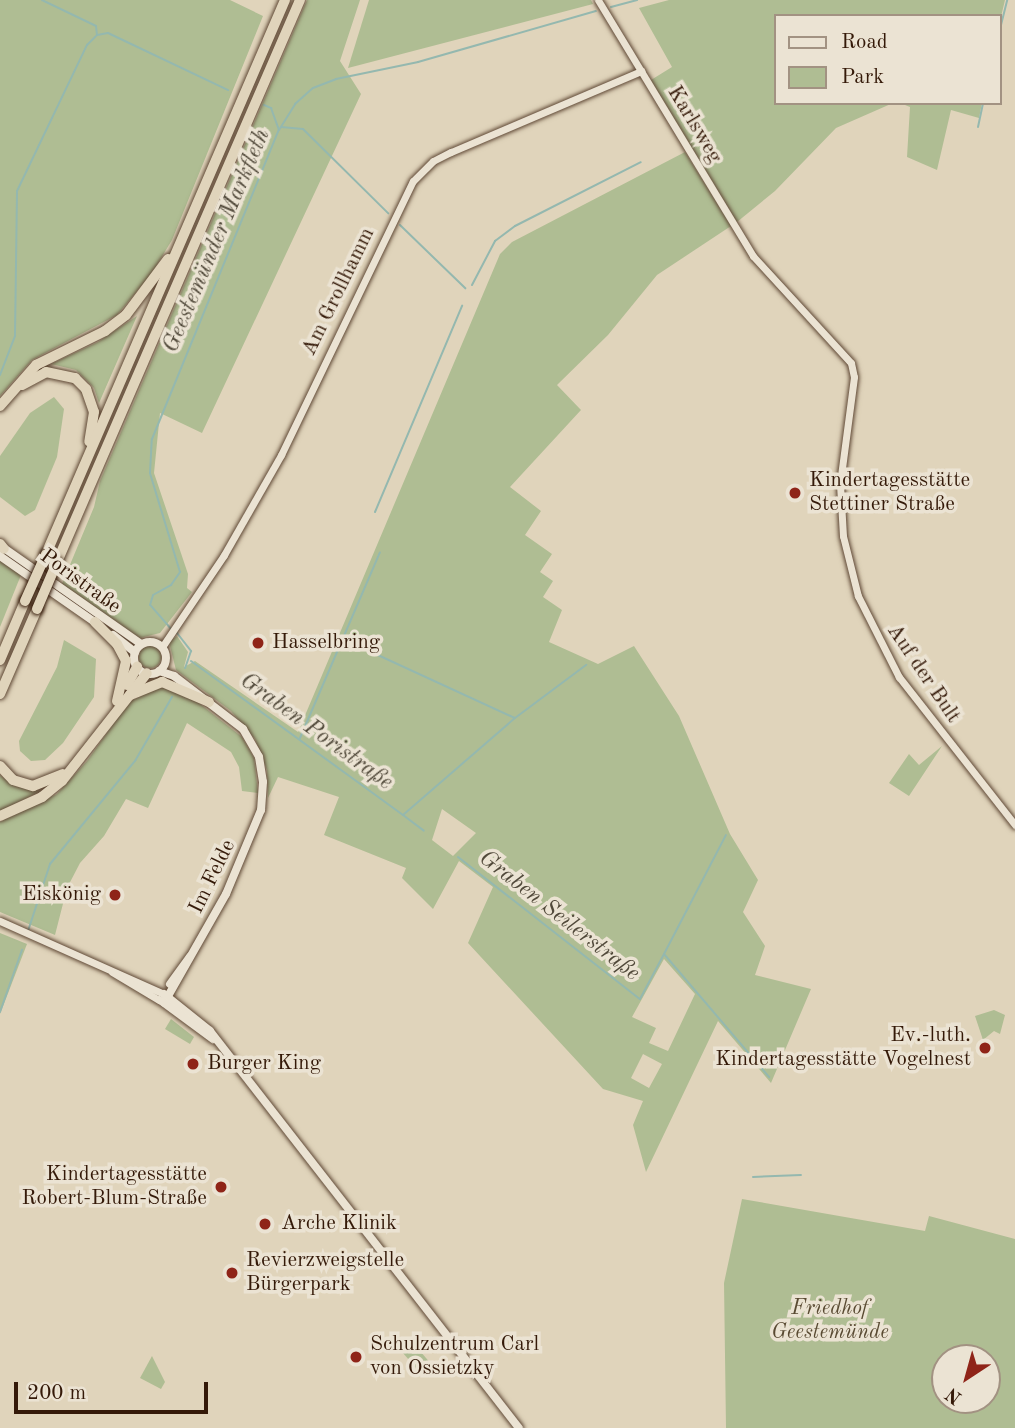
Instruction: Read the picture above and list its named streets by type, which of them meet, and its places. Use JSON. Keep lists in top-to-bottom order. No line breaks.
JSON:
{"streets":{"main road":["Poristraße","Im Felde"],"street":["Karlsweg","Am Grollhamm","Auf der Bult"]},"crossings":[["Karlsweg","Am Grollhamm"],["Karlsweg","Auf der Bult"],["Am Grollhamm","Poristraße"]],"water":["Geestemünder Markfleth","Graben Poristraße","Graben Seilerstraße"],"parks":["Friedhof Geestemünde"],"places":["Kindertagesstätte Stettiner Straße","Hasselbring","Eiskönig","Ev.-luth. Kindertagesstätte Vogelnest","Burger King","Kindertagesstätte Robert-Blum-Straße","Arche Klinik","Revierzweigstelle Bürgerpark","Schulzentrum Carl von Ossietzky"],"legend":["Road","Park"],"scale_bar":"200 m","north":"bottom left"}
